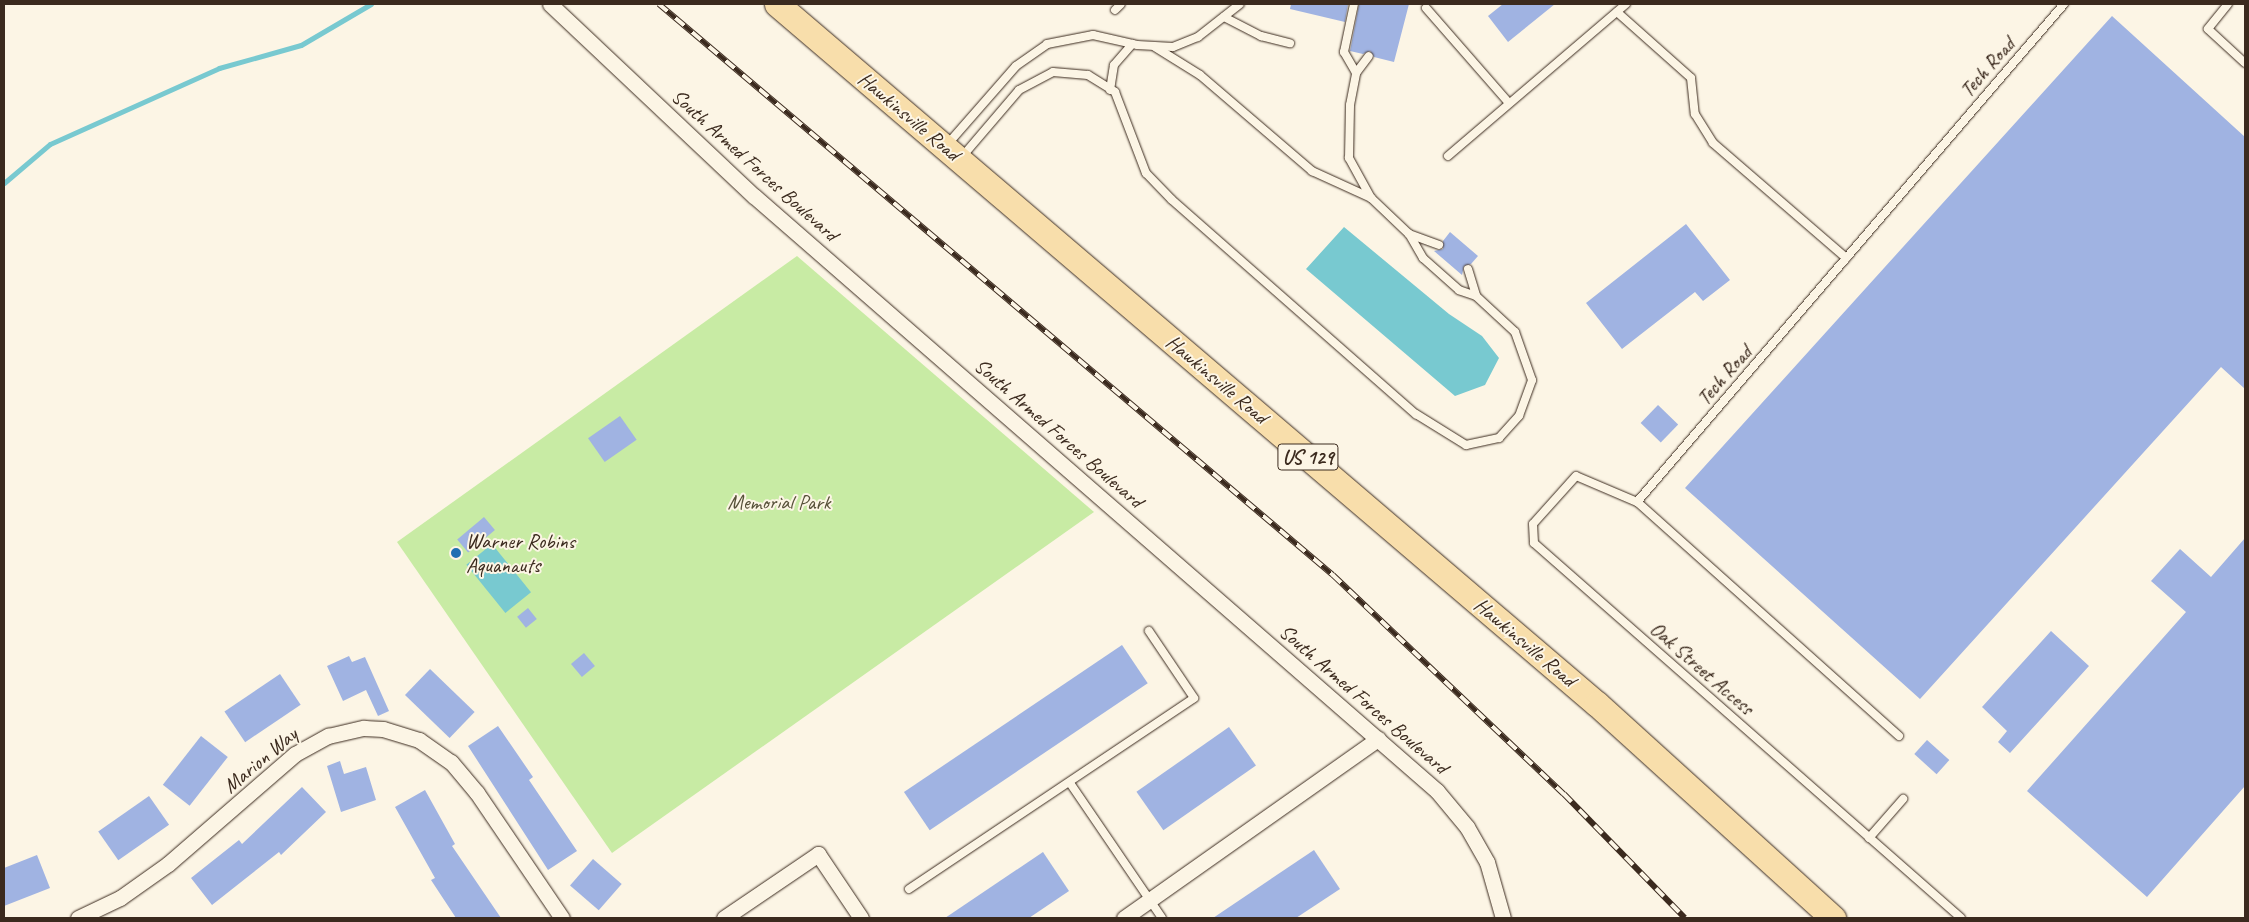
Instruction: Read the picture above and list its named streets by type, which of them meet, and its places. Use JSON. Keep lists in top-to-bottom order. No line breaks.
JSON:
{"streets":{"main road":["Hawkinsville Road","US 129"],"street":["South Armed Forces Boulevard","Marion Way"],"lane":["Tech Road","Oak Street Access"]},"crossings":[["Tech Road","Oak Street Access"]],"parks":["Memorial Park"],"places":["Warner Robins Aquanauts"]}
